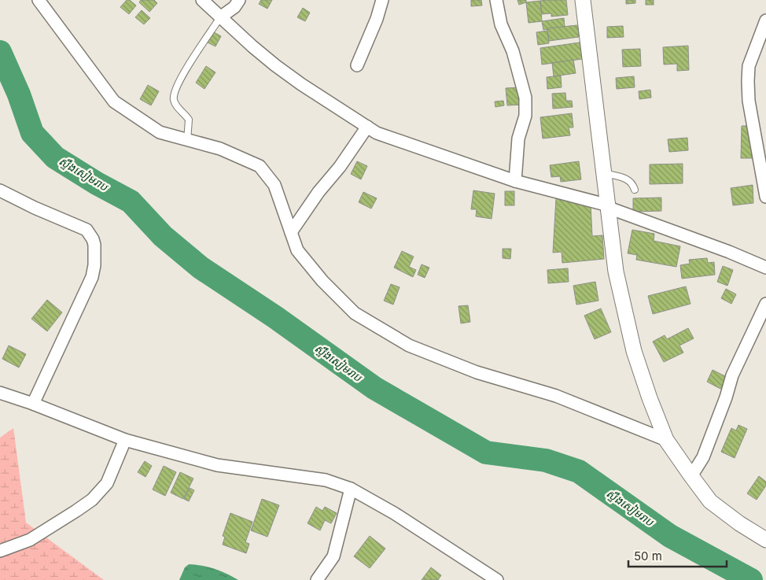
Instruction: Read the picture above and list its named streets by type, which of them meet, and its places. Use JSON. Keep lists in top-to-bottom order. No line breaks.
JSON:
{"water":["ស្ទឹងសៀមរាប"],"scale_bar":"50 m"}
